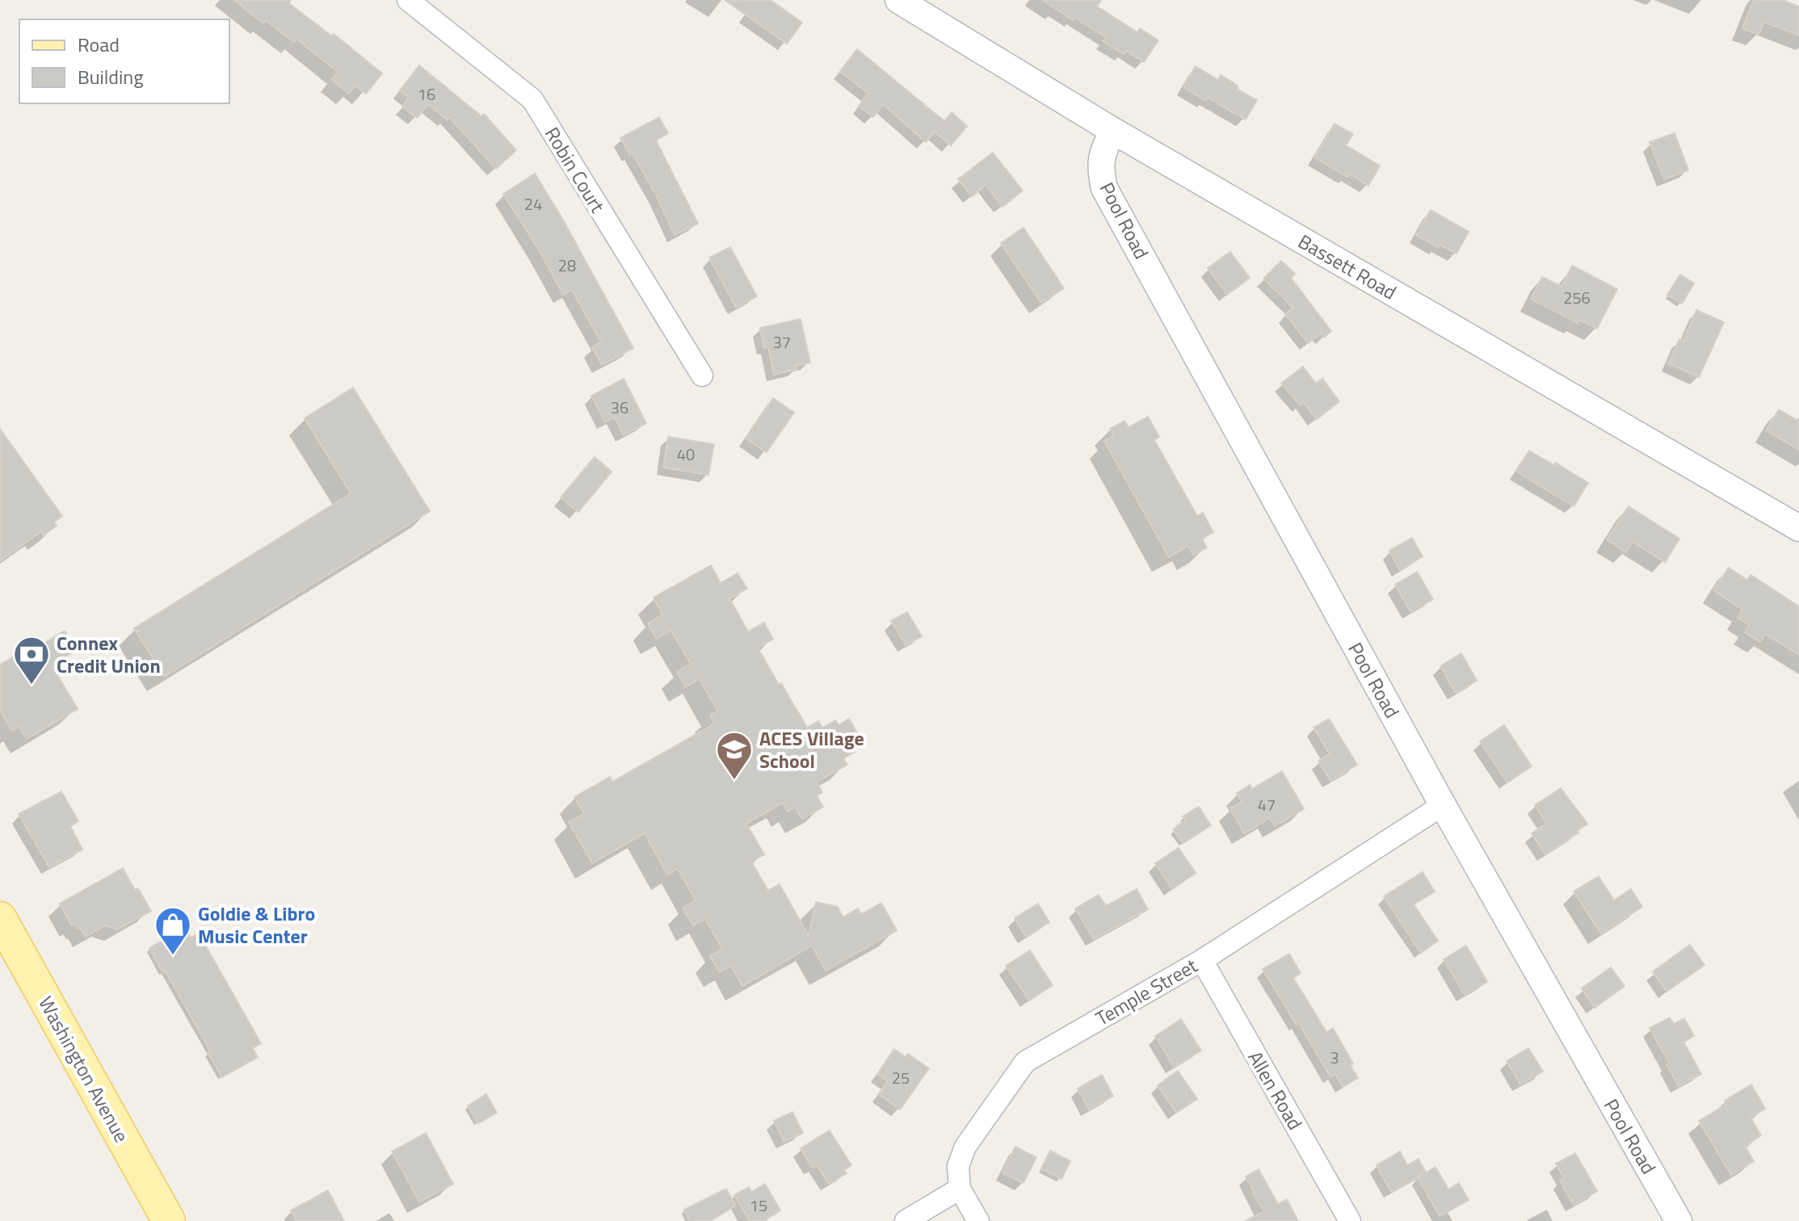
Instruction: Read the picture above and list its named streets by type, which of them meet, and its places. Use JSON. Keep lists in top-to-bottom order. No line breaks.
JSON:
{"streets":{"main road":["Washington Avenue"],"street":["Robin Court","Pool Road","Bassett Road","Temple Street","Allen Road"]},"crossings":[["Pool Road","Bassett Road"],["Pool Road","Temple Street"],["Temple Street","Allen Road"]],"places":{"bank":["Connex Credit Union"],"school or university":["ACES Village School"],"shop":["Goldie & Libro Music Center"]},"house_numbers":["16","24","28","256","37","36","40","47","3","25","15"],"legend":["Road","Building"]}
